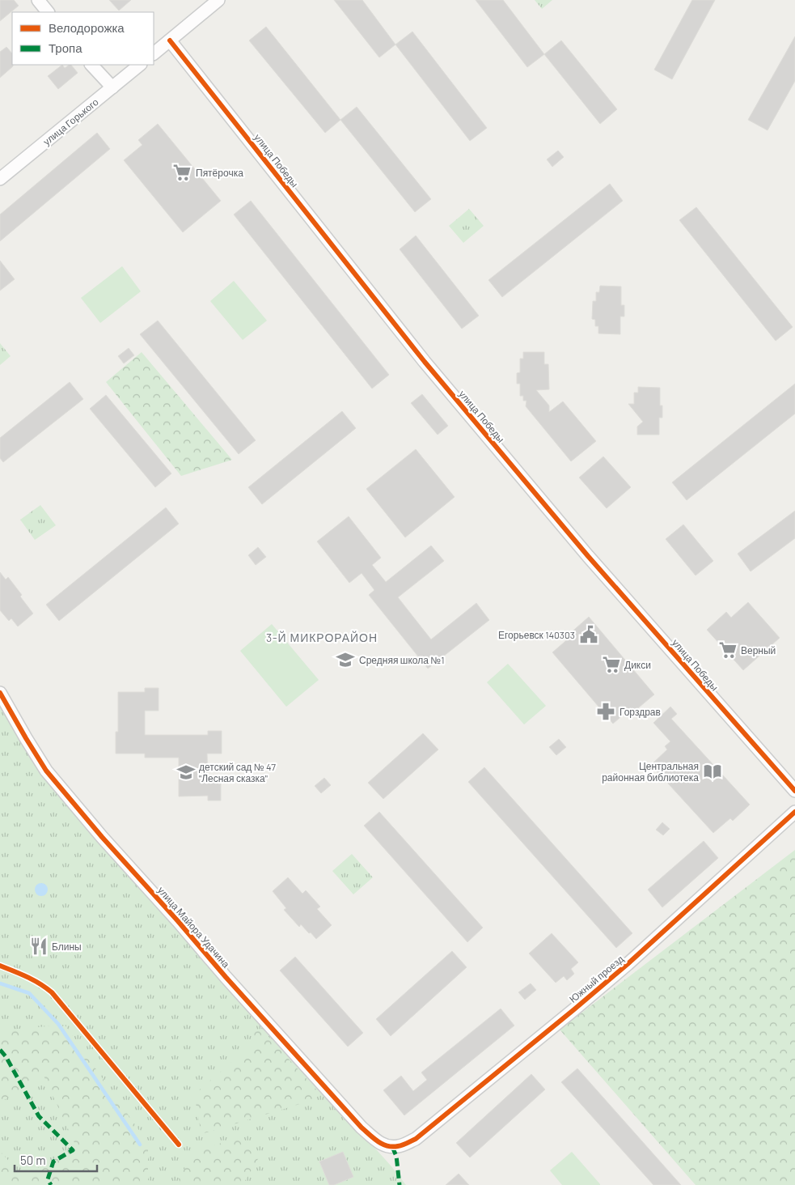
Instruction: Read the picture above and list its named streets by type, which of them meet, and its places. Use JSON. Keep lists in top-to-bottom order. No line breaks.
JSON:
{"streets":{"street":["улица Горького","улица Победы","улица Майора Удачина","Южный проезд"]},"crossings":[["улица Майора Удачина","Южный проезд"]],"districts":["3-Й МИКРОРАЙОН"],"places":{"supermarket":["Пятёрочка","Верный","Дикси"],"public building":["Егорьевск 140303"],"school or university":["Средняя школа №1","детский сад № 47 \"Лесная сказка\""],"pharmacy":["Горздрав"],"library":["Центральная районная библиотека"],"restaurant":["Блины"]},"legend":["Велодорожка","Тропа"],"scale_bar":"50 m"}
